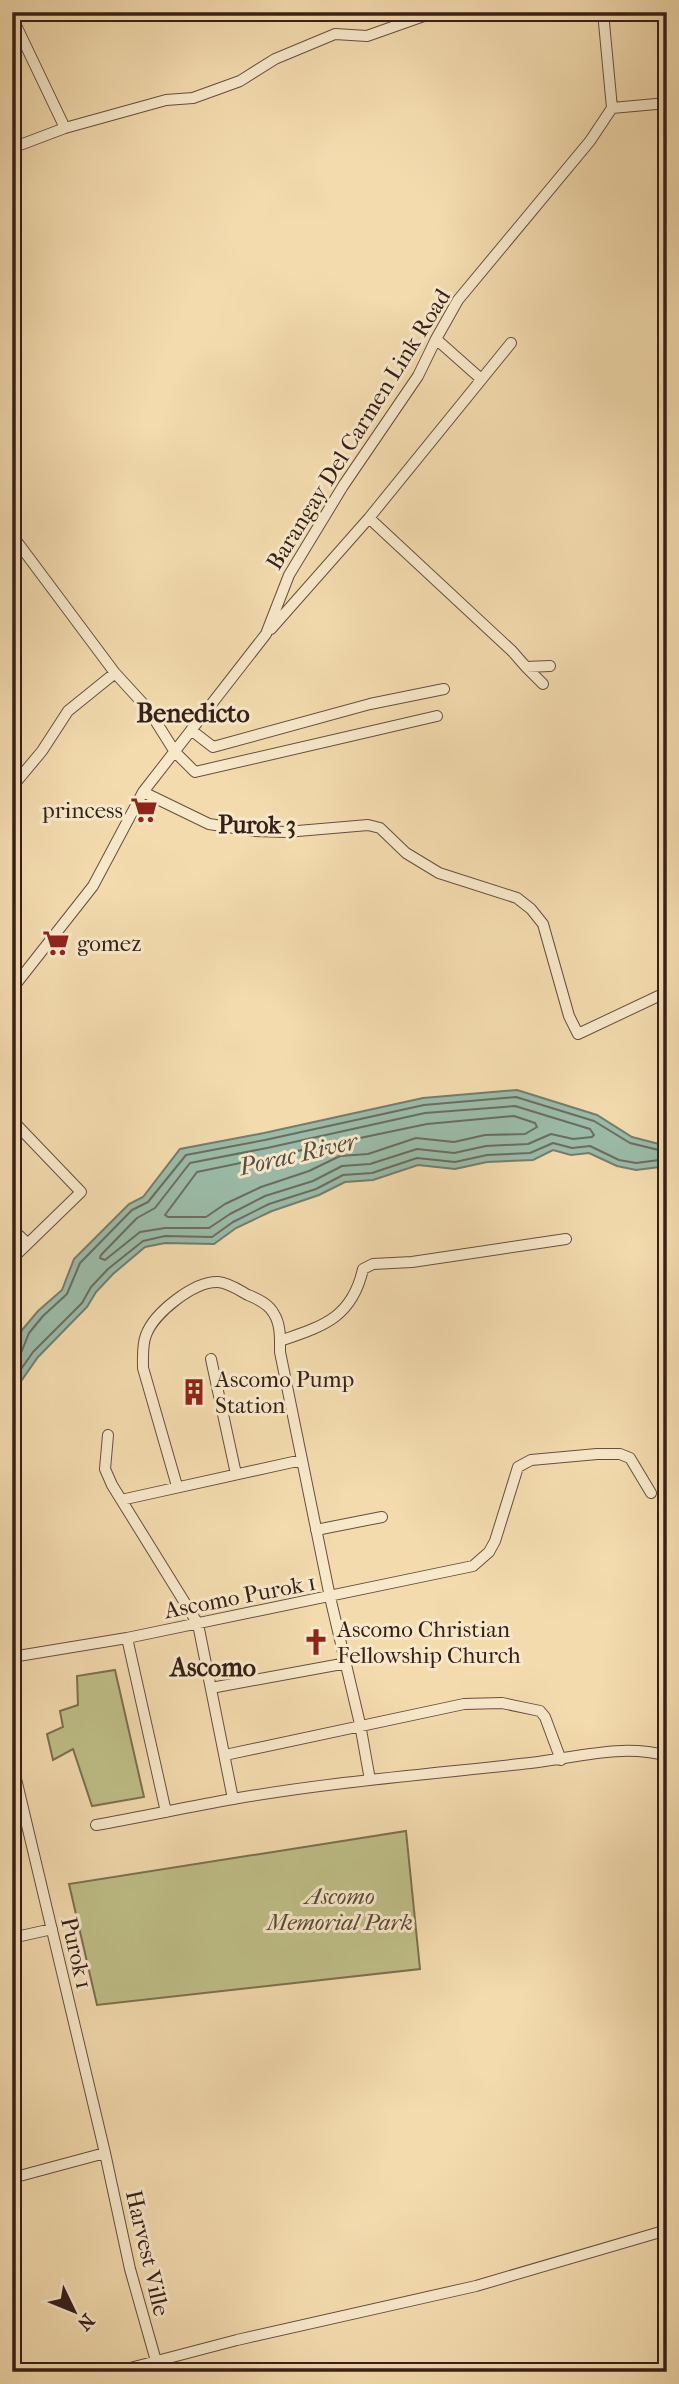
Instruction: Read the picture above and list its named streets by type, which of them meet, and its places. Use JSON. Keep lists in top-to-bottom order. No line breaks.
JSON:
{"streets":{"street":["Barangay Del Carmen Link Road","Ascomo Purok 1","Purok 1","Harvest Ville"]},"crossings":[["Purok 1","Harvest Ville"]],"districts":["Benedicto","Purok 3","Ascomo"],"water":["Porac River"],"parks":["Ascomo Memorial Park"],"places":{"supermarket":["princess","gomez"],"building":["Ascomo Pump Station"],"church":["Ascomo Christian Fellowship Church"]},"north":"bottom right"}
